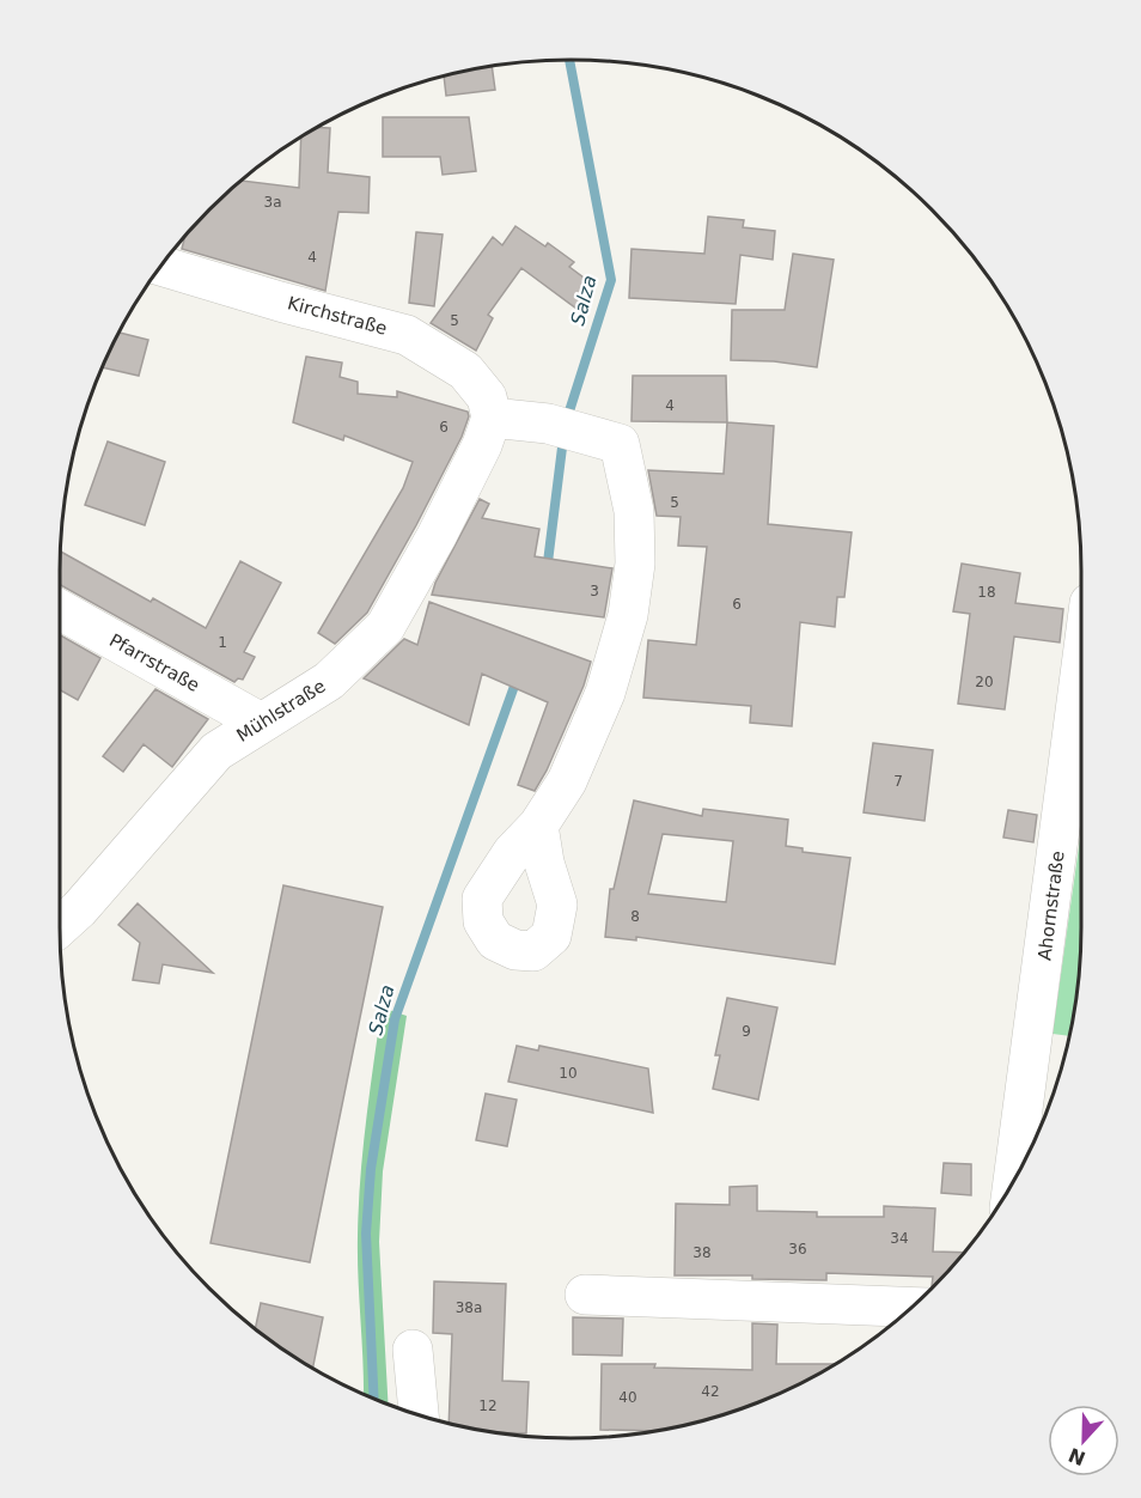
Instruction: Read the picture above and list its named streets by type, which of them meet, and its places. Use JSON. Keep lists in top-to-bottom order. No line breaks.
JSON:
{"streets":{"street":["Kirchstraße","Pfarrstraße","Mühlstraße","Ahornstraße"]},"crossings":[["Kirchstraße","Mühlstraße"],["Pfarrstraße","Mühlstraße"]],"water":["Salza"],"house_numbers":["3a","4","5","4","6","5","3","18","6","1","20","7","8","9","10","34","36","38","38a","42","40","12"],"north":"bottom"}
